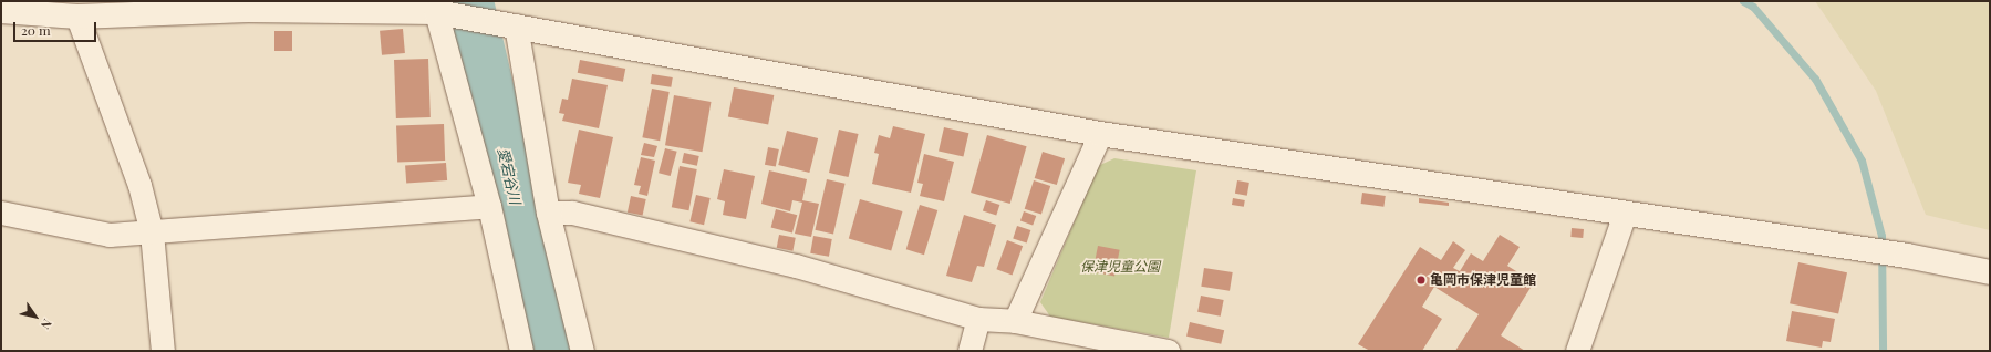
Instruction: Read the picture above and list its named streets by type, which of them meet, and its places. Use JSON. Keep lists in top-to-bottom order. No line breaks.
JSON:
{"water":["愛宕谷川"],"parks":["保津児童公園"],"places":["亀岡市保津児童館"],"scale_bar":"20 m","north":"bottom right"}
